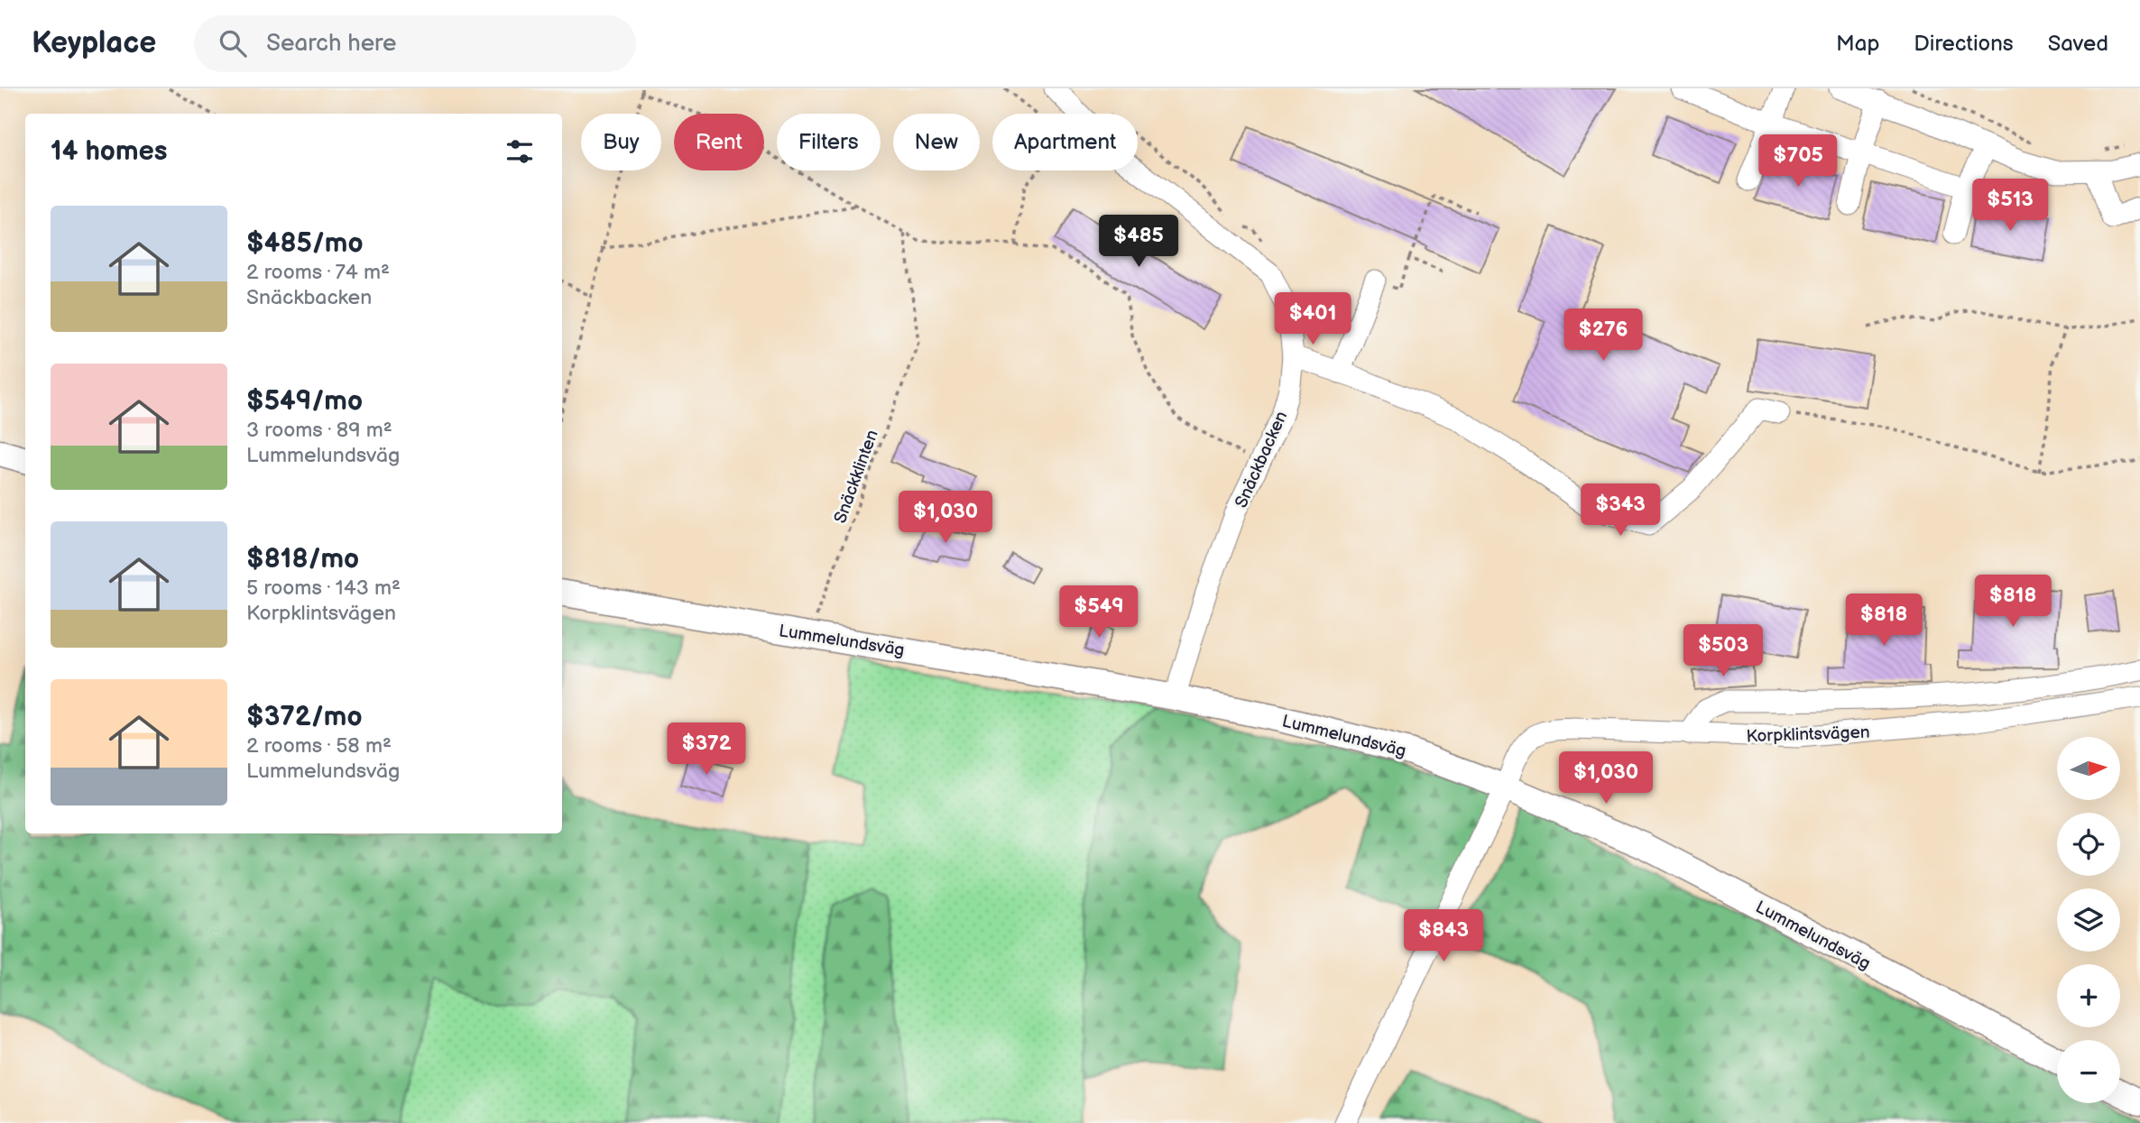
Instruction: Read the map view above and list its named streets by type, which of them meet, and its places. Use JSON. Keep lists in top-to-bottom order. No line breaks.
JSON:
{"streets":{"main road":["Lummelundsväg"],"street":["Snäckbacken","Korpklintsvägen"],"path":["Snäckklinten"]},"crossings":[["Snäckbacken","Lummelundsväg"],["Lummelundsväg","Korpklintsvägen"]],"north":"right","page":{"header":"Keyplace","search":"Search here","nav":["Map","Directions","Saved"],"chip":["Buy","Rent","Filters","New","Apartment"],"heading":"14 homes","price":["$705","$513","$485","$401","$276","$343","$1,030","$818","$549","$818","$503","$372","$1,030","$843"],"list":[{"name":"$485/mo","note":"2 rooms · 74 m² · Snäckbacken"},{"name":"$549/mo","note":"3 rooms · 89 m² · Lummelundsväg"},{"name":"$818/mo","note":"5 rooms · 143 m² · Korpklintsvägen"},{"name":"$372/mo","note":"2 rooms · 58 m² · Lummelundsväg"}],"map_buttons":["+","−"]}}
